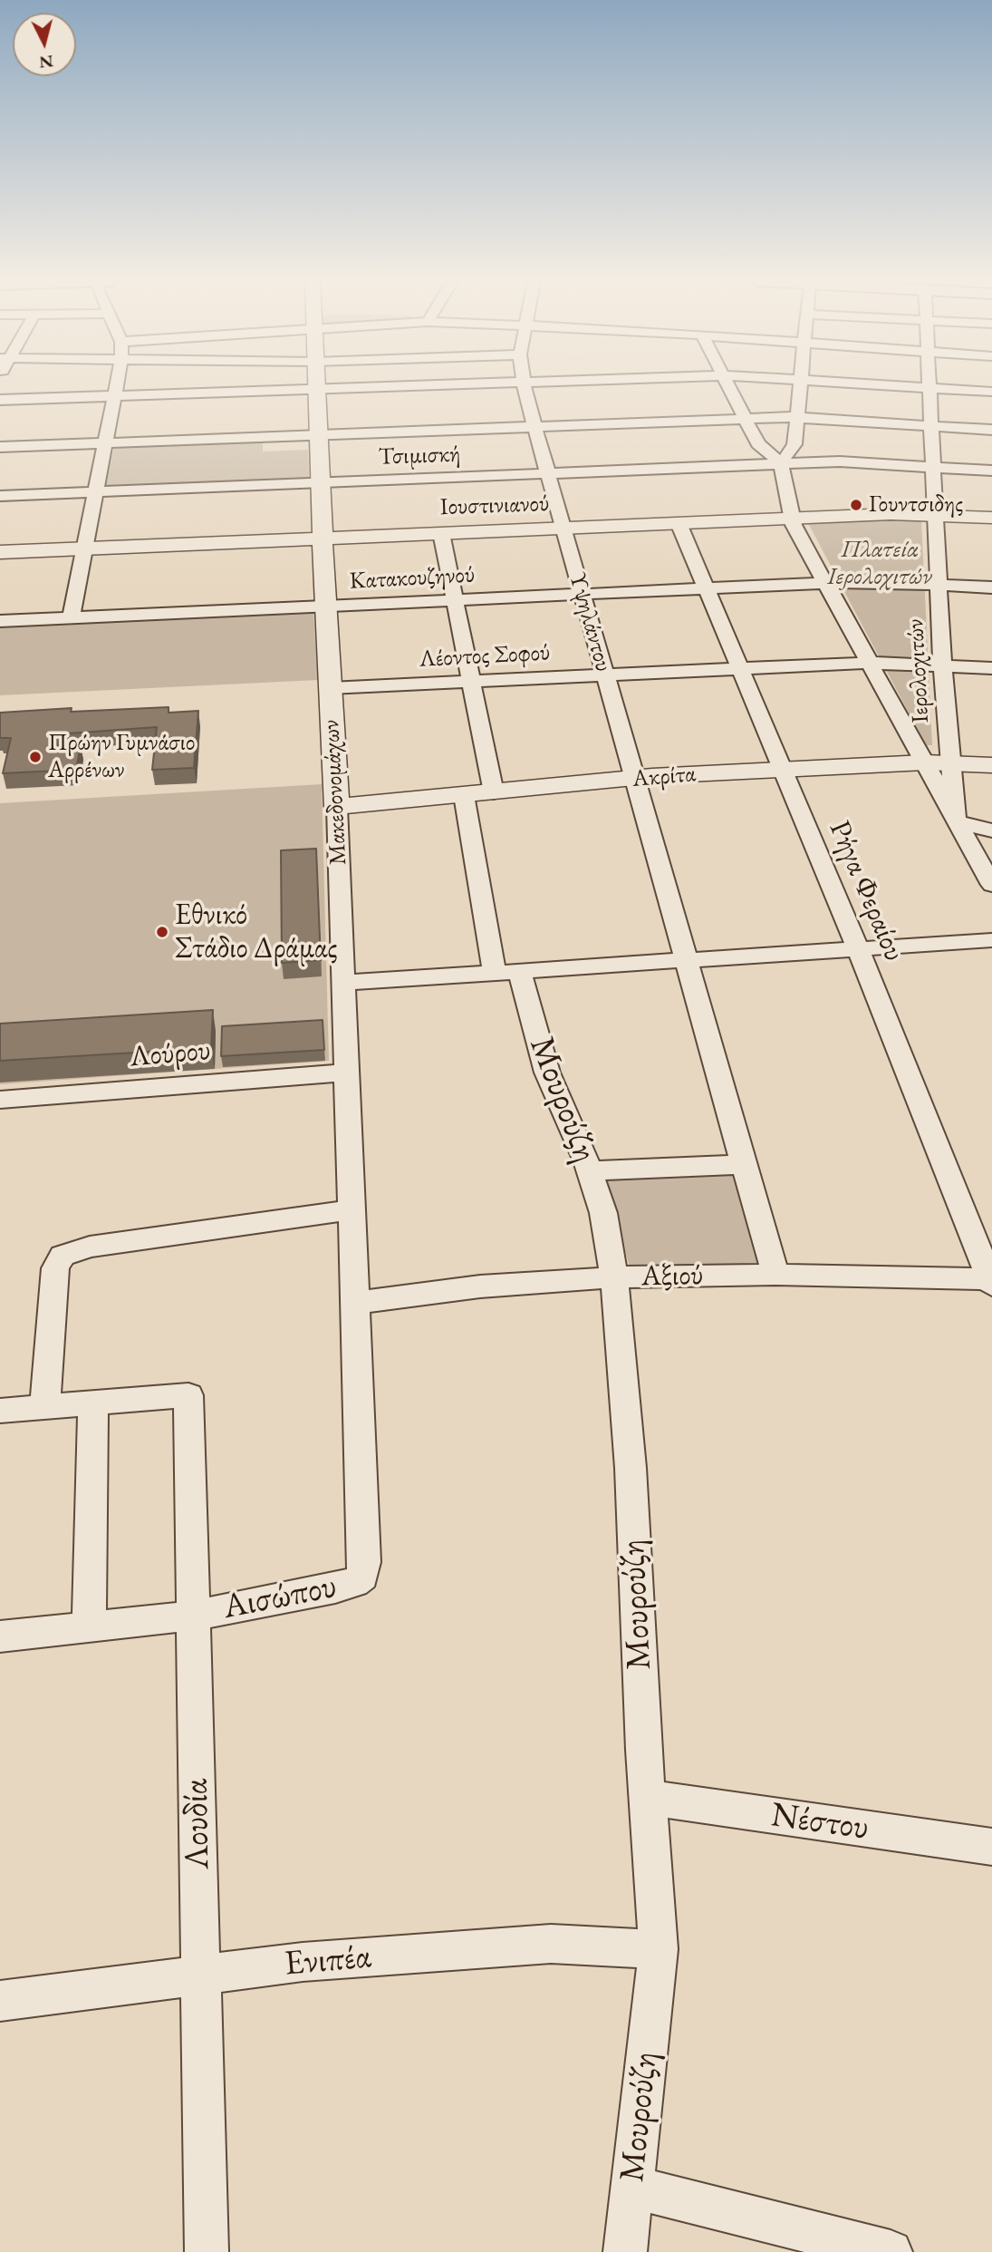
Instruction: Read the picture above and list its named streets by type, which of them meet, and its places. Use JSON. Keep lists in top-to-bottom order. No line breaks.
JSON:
{"streets":{"street":["Τσιμισκή","Ιουστινιανού","Κατακουζηνού","Υψηλάντου","Λέοντος Σοφού","Ιερολοχιτών","Ακρίτα","Μακεδονομάχων","Ρήγα Φεραίου","Λούρου","Μουρούζη","Αξιού","Αισώπου","Νέστου","Λουδία","Ενιπέα"]},"crossings":[["Τσιμισκή","Υψηλάντου"],["Τσιμισκή","Ιερολοχιτών"],["Τσιμισκή","Μακεδονομάχων"],["Ιουστινιανού","Υψηλάντου"],["Ιουστινιανού","Ιερολοχιτών"],["Ιουστινιανού","Μακεδονομάχων"],["Ιουστινιανού","Ρήγα Φεραίου"],["Κατακουζηνού","Υψηλάντου"],["Κατακουζηνού","Ιερολοχιτών"],["Κατακουζηνού","Μακεδονομάχων"],["Κατακουζηνού","Ρήγα Φεραίου"],["Υψηλάντου","Λέοντος Σοφού"],["Υψηλάντου","Ακρίτα"],["Υψηλάντου","Αξιού"],["Λέοντος Σοφού","Ιερολοχιτών"],["Λέοντος Σοφού","Μακεδονομάχων"],["Λέοντος Σοφού","Ρήγα Φεραίου"],["Ιερολοχιτών","Ακρίτα"],["Ακρίτα","Μακεδονομάχων"],["Ακρίτα","Ρήγα Φεραίου"],["Ακρίτα","Μουρούζη"],["Μακεδονομάχων","Λούρου"],["Μακεδονομάχων","Αξιού"],["Μακεδονομάχων","Αισώπου"],["Ρήγα Φεραίου","Αξιού"],["Μουρούζη","Αξιού"],["Μουρούζη","Νέστου"],["Μουρούζη","Ενιπέα"],["Αξιού","Αισώπου"],["Αισώπου","Λουδία"],["Λουδία","Ενιπέα"]],"parks":["Πλατεία Ιερολοχιτών"],"places":["Γουντσιδης","Πρώην Γυμνάσιο Αρρένων","Εθνικό Στάδιο Δράμας"],"north":"bottom"}
